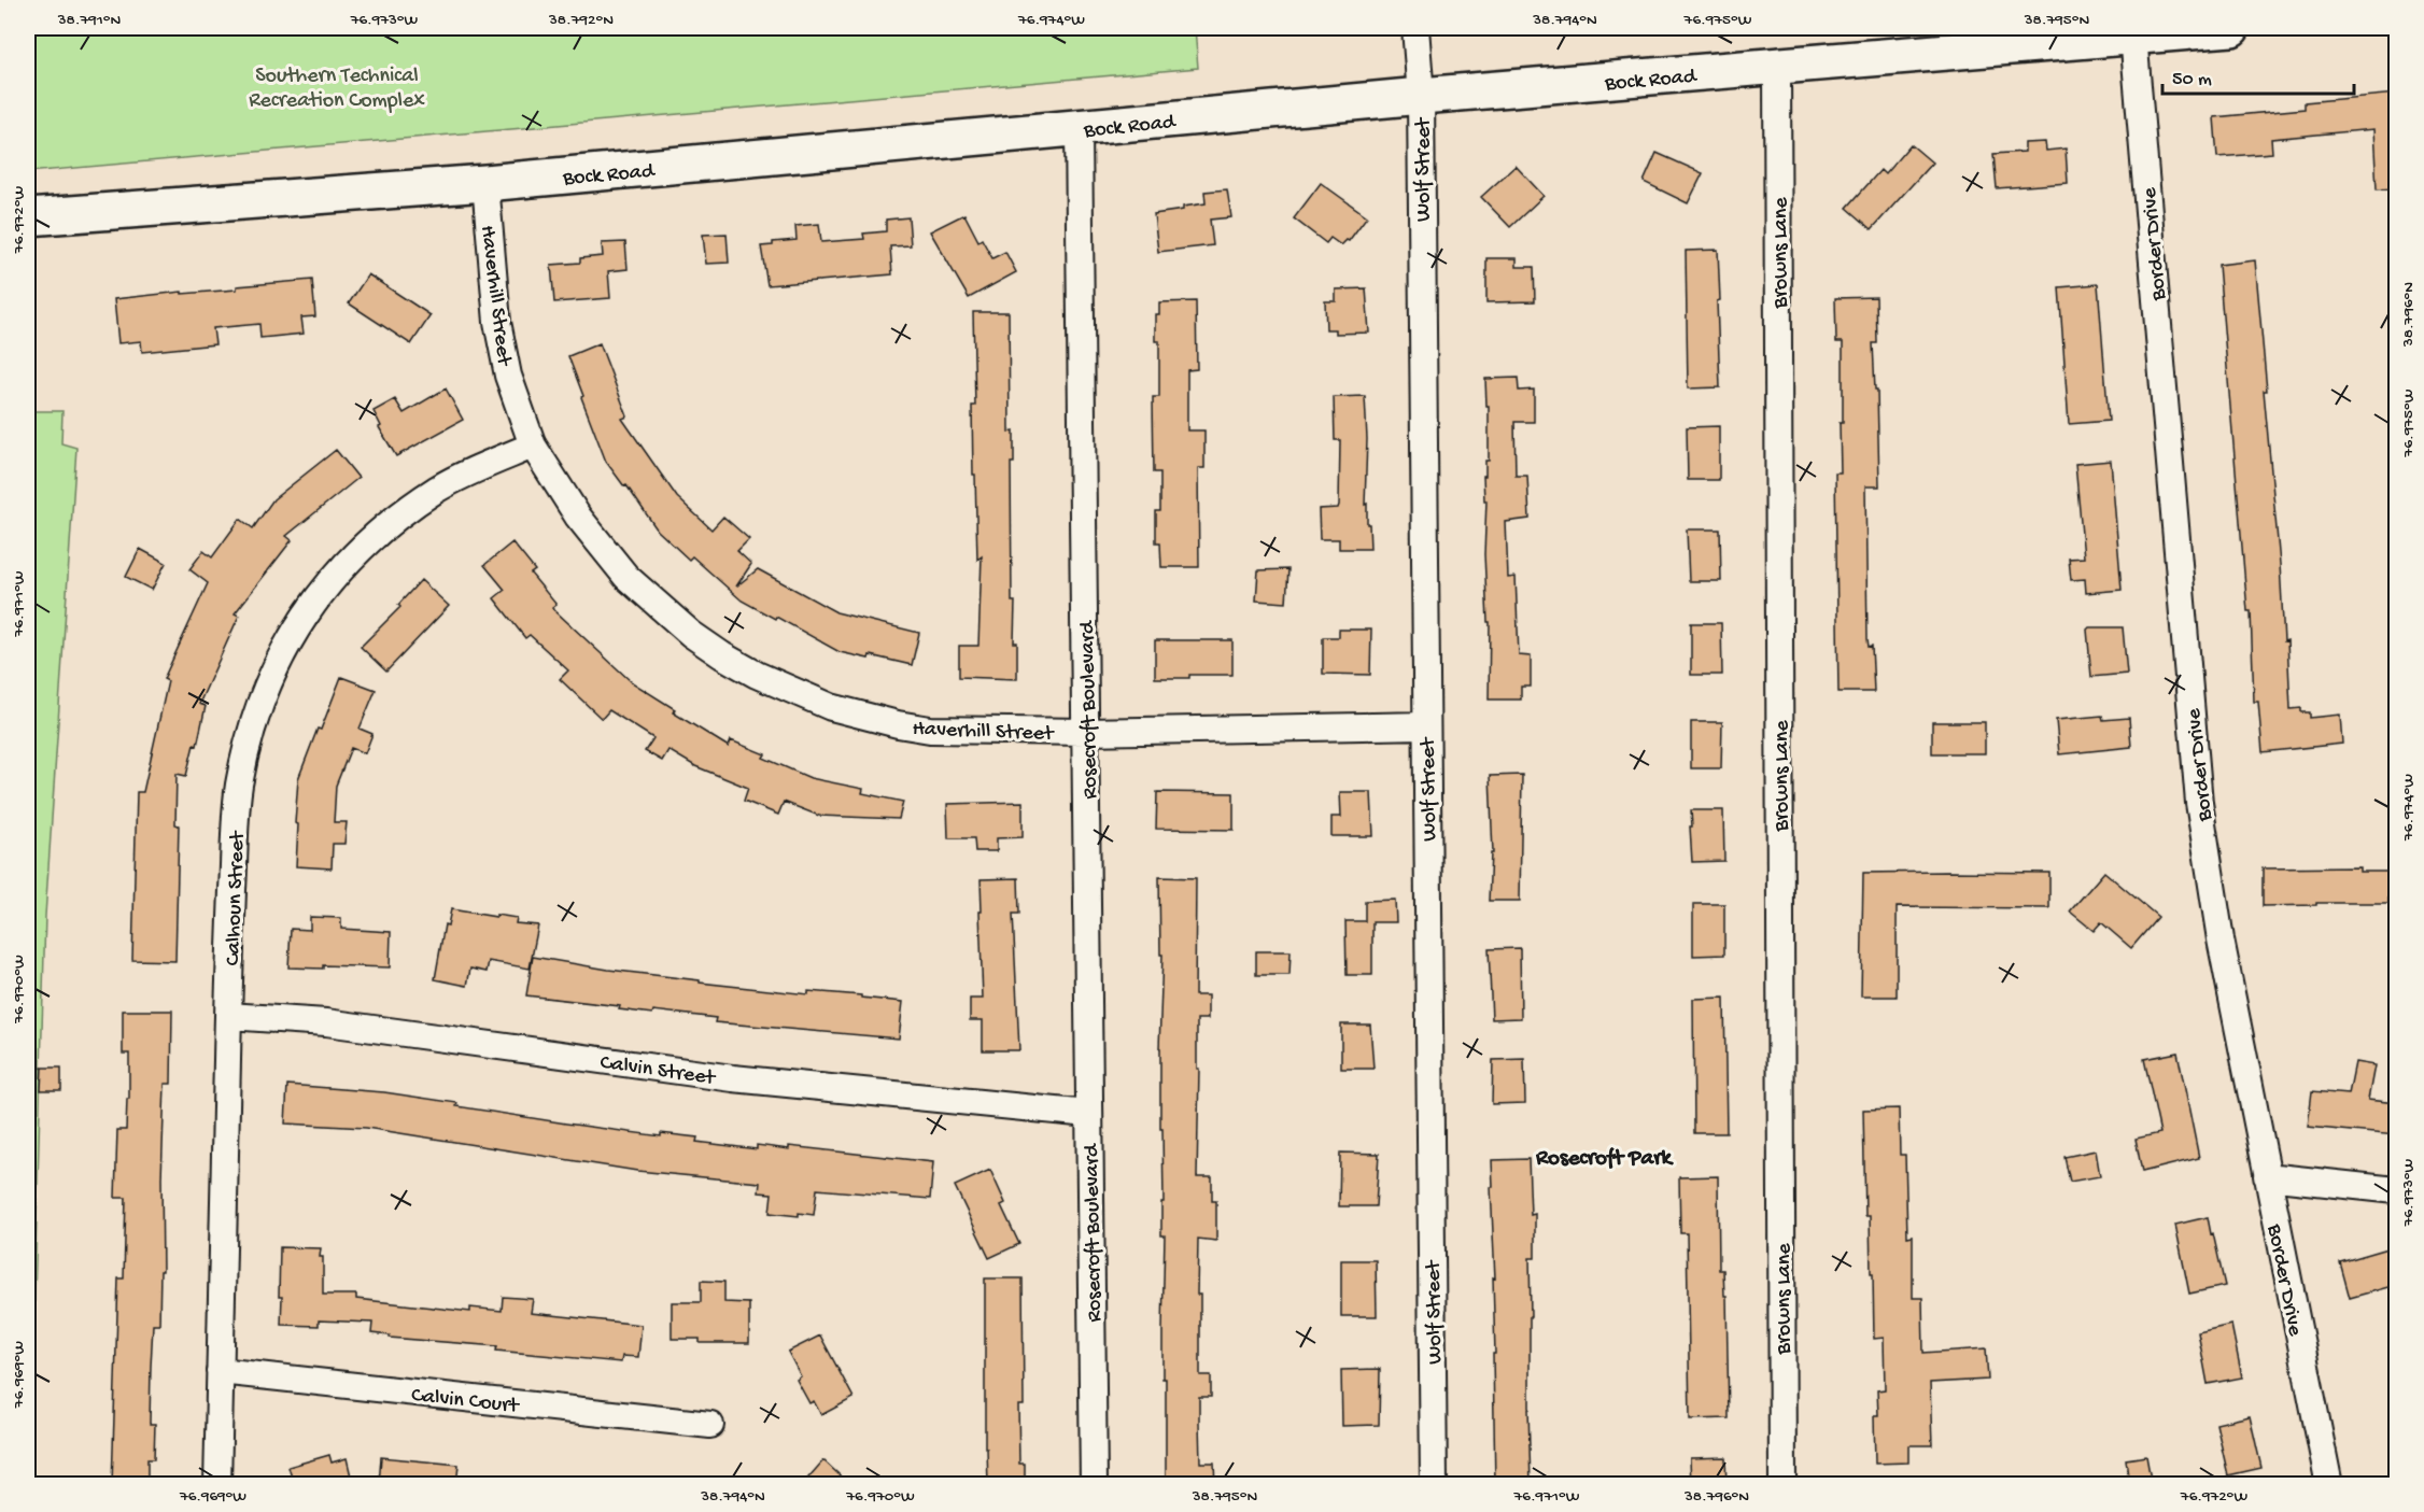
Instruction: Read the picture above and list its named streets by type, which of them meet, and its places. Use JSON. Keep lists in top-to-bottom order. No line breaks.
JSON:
{"streets":{"main road":["Bock Road"],"street":["Wolf Street","Border Drive","Browns Lane","Haverhill Street","Rosecroft Boulevard","Calhoun Street","Calvin Street","Calvin Court"]},"crossings":[["Bock Road","Wolf Street"],["Bock Road","Border Drive"],["Bock Road","Browns Lane"],["Bock Road","Haverhill Street"],["Bock Road","Rosecroft Boulevard"],["Wolf Street","Haverhill Street"],["Haverhill Street","Rosecroft Boulevard"],["Haverhill Street","Calhoun Street"],["Rosecroft Boulevard","Calvin Street"],["Calhoun Street","Calvin Street"],["Calhoun Street","Calvin Court"]],"districts":["Rosecroft Park"],"parks":["Southern Technical Recreation Complex"],"scale_bar":"50 m","coordinates":["38.791°N","76.973°W","38.792°N","76.974°W","38.794°N","76.975°W","38.795°N","76.972°W","38.796°N","76.971°W","76.970°W","76.969°W"]}
